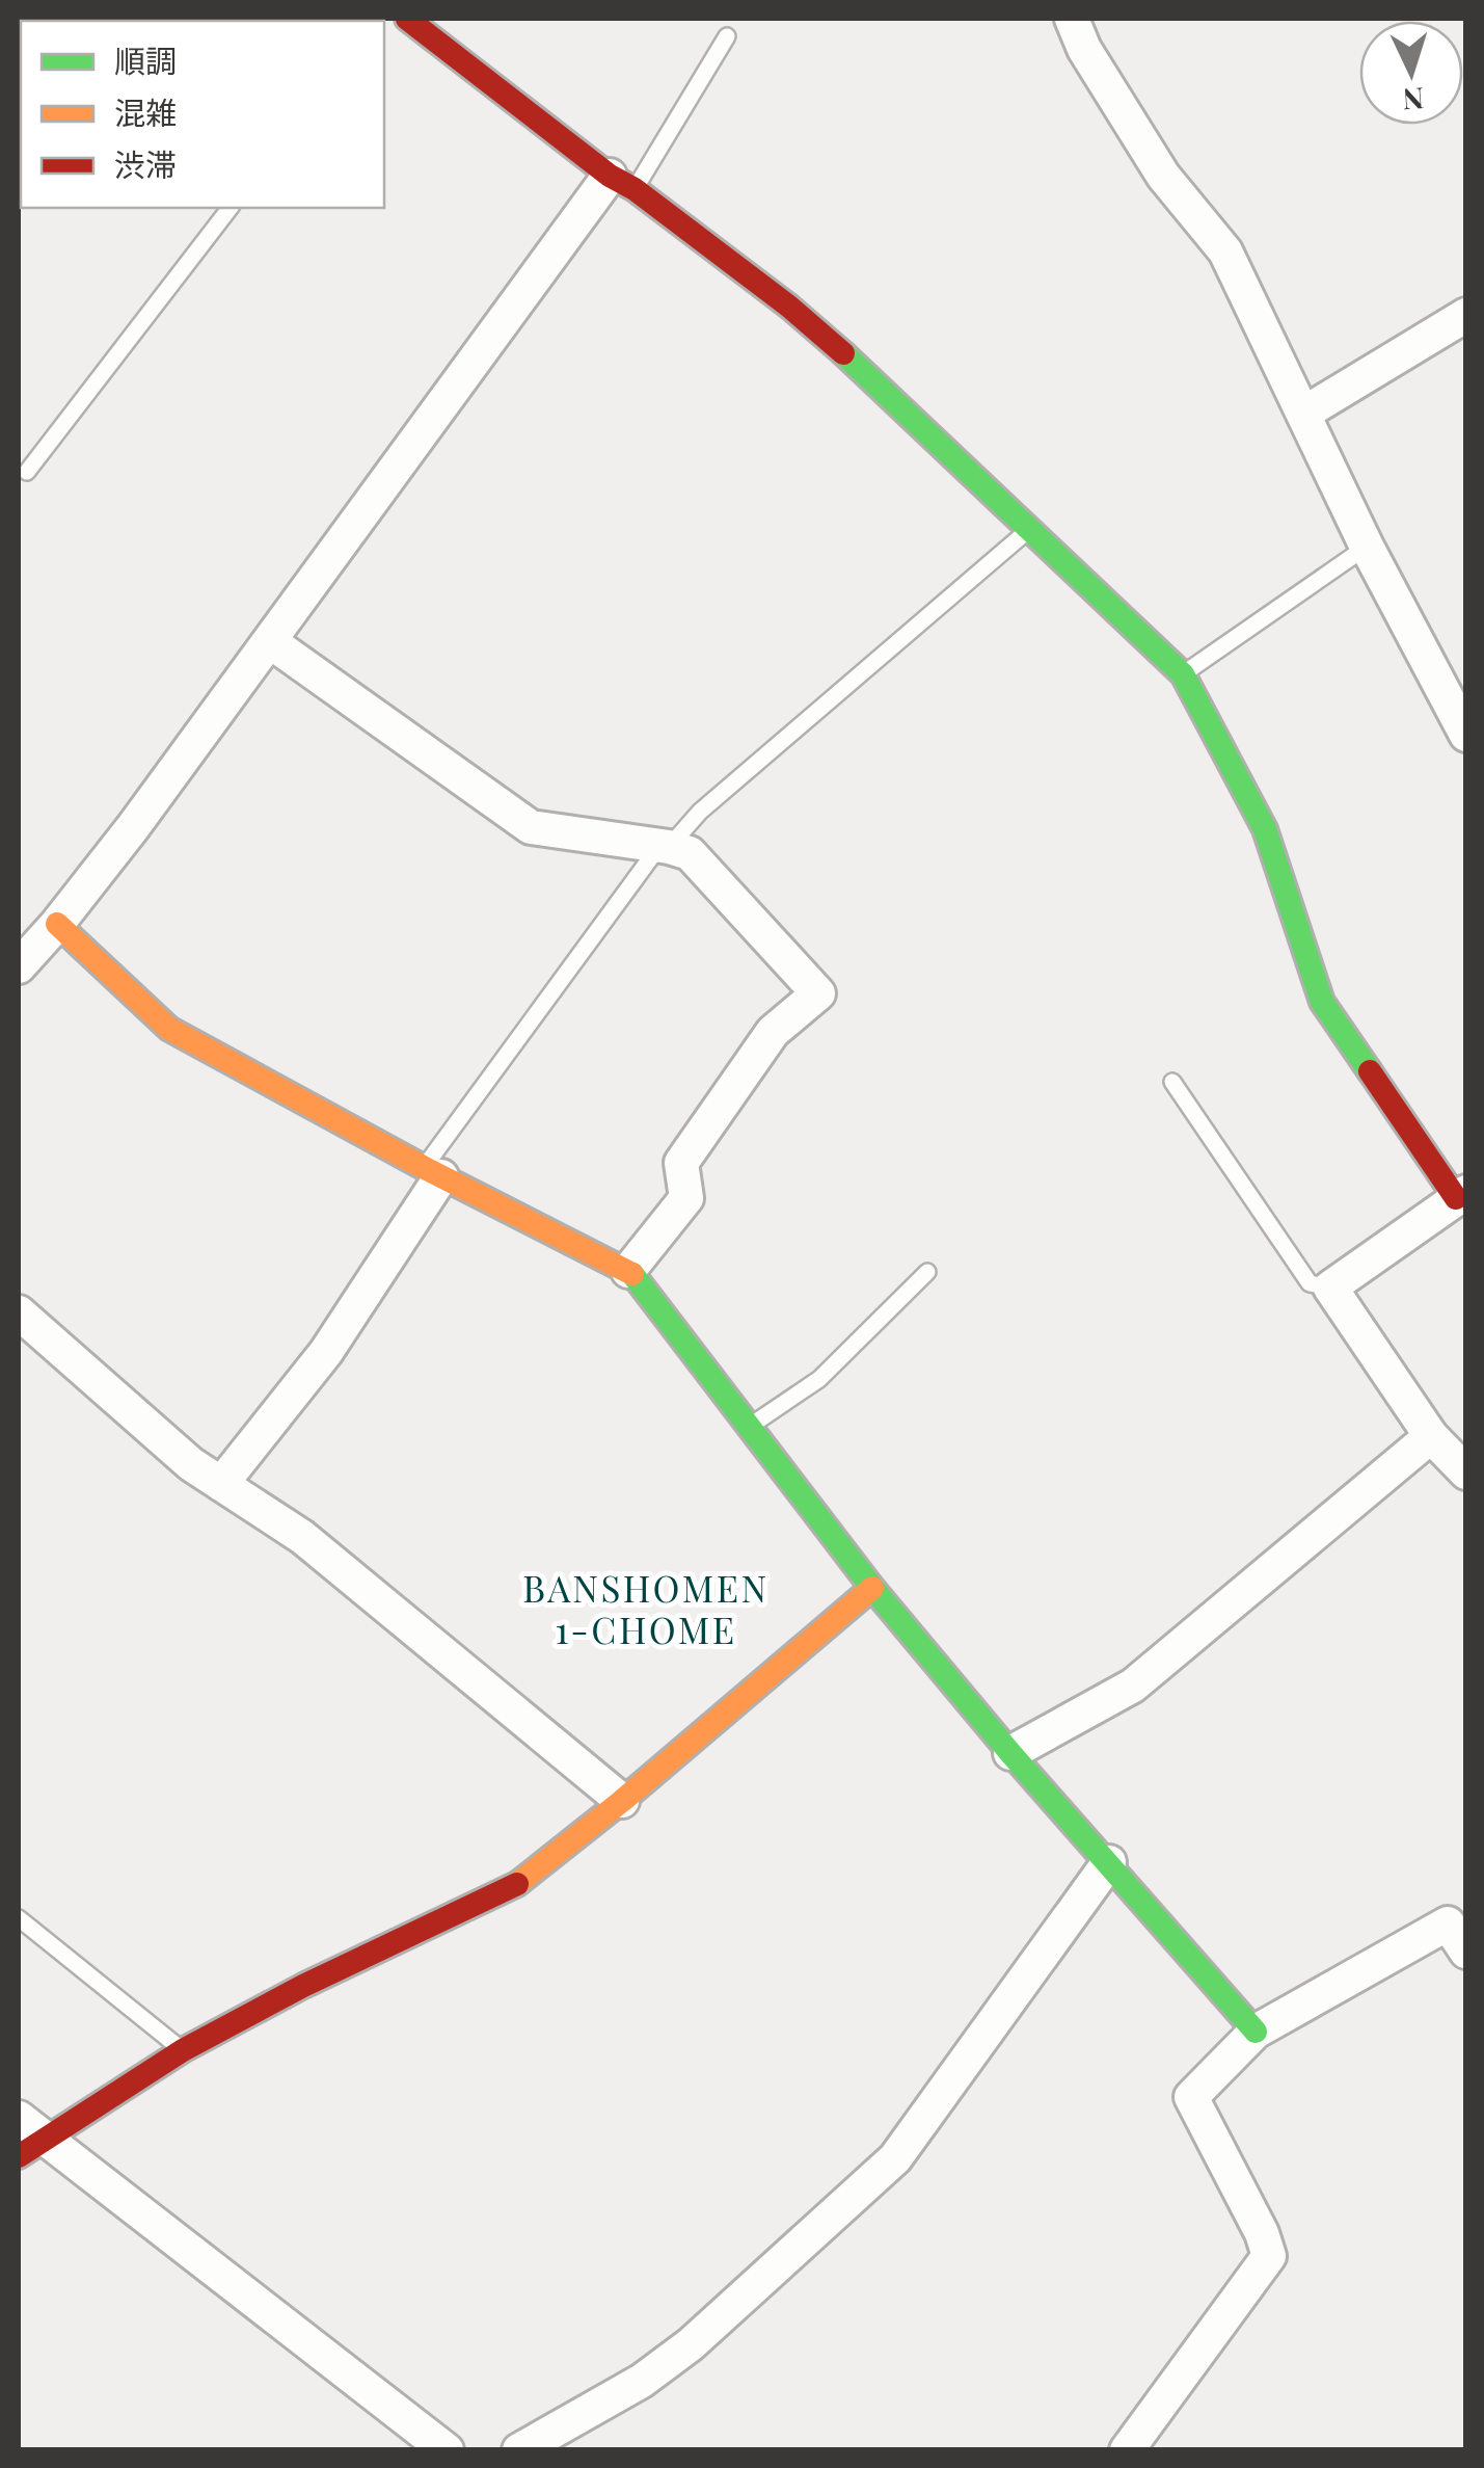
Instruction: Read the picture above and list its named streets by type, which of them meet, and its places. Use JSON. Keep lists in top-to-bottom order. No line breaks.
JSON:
{"districts":["BANSHOMEN 1-CHOME"],"legend":["順調","混雑","渋滞"],"north":"bottom"}
